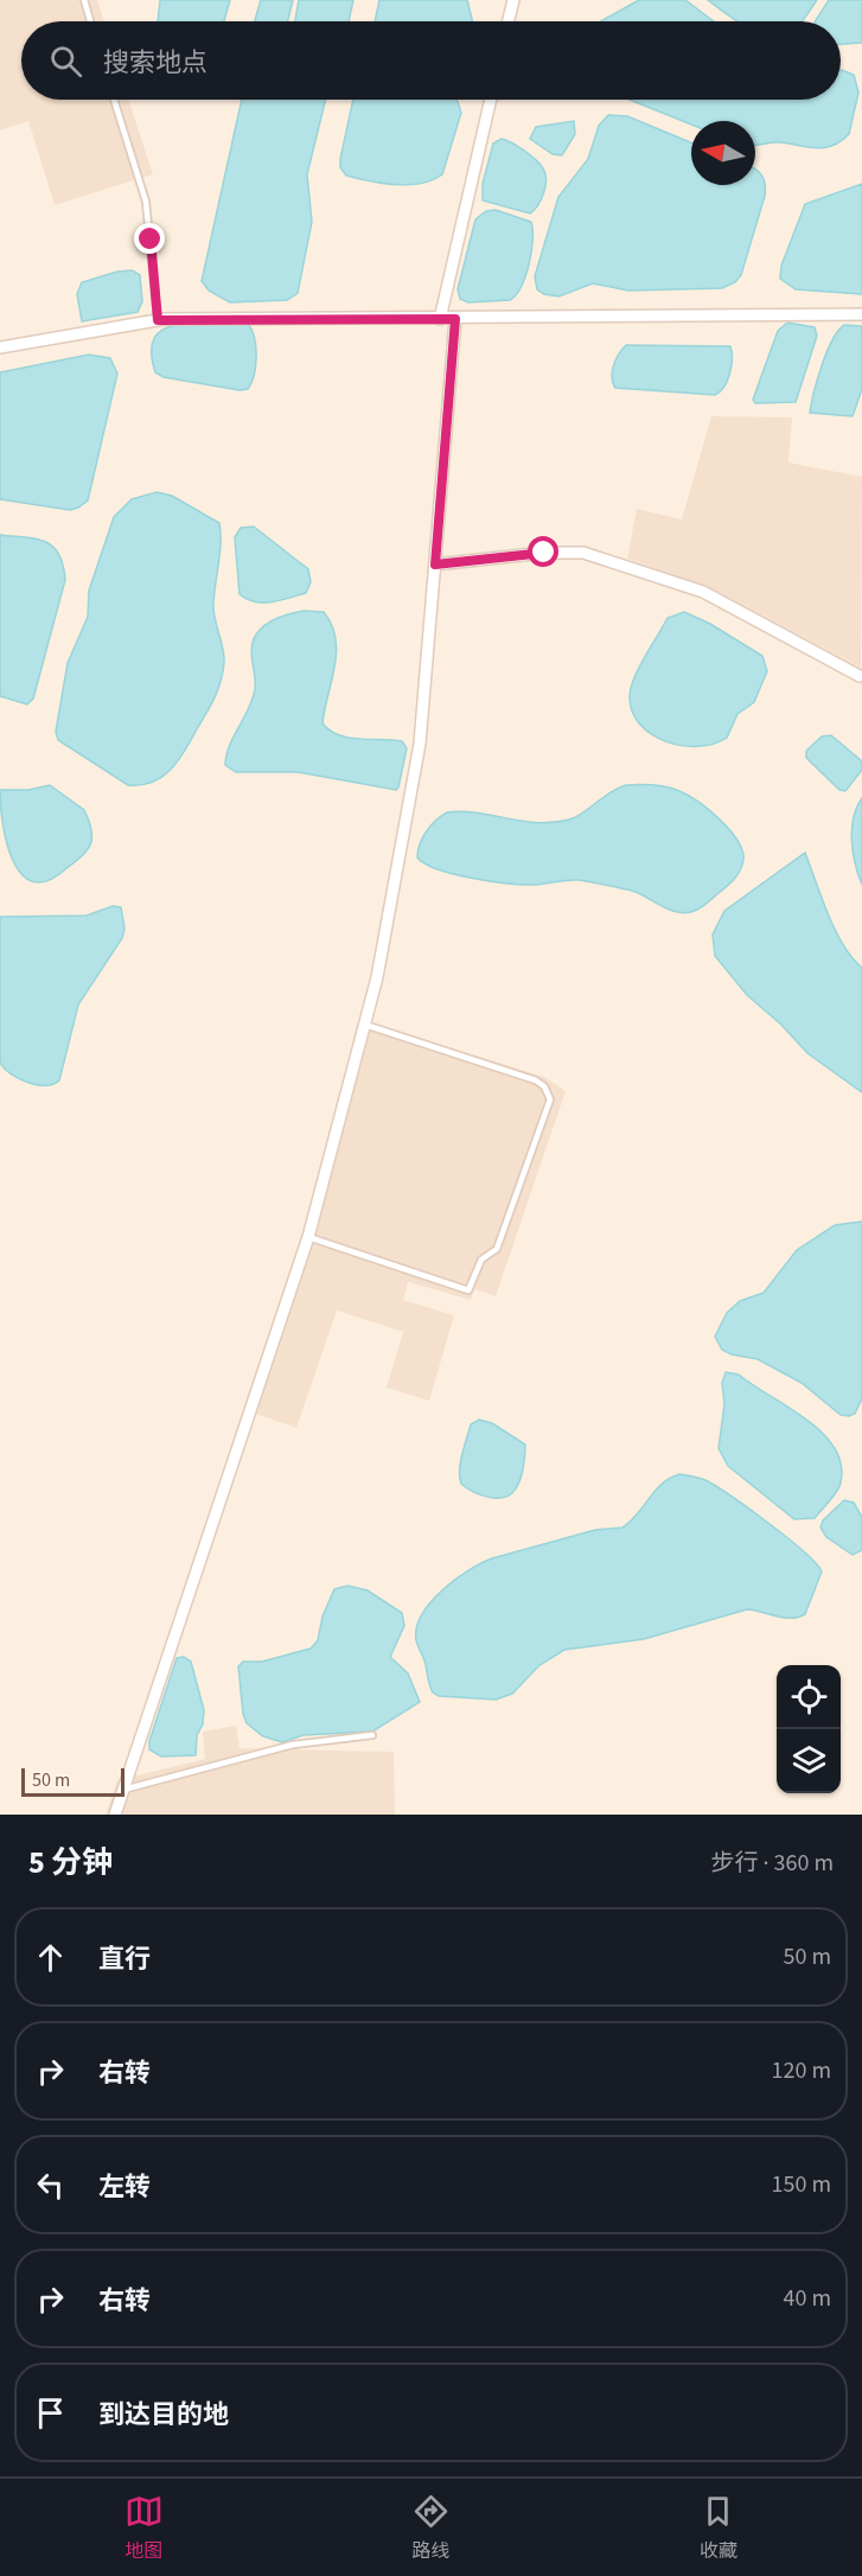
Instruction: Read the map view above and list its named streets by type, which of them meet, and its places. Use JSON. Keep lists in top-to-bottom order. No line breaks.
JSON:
{"scale_bar":"50 m","north":"left","page":{"search":"搜索地点","scale":"50 m","heading":["5 分钟","步行 · 360 m"],"list":[["直行","50 m"],["右转","120 m"],["左转","150 m"],["右转","40 m"],"到达目的地"],"nav":["地图","路线","收藏"]}}
